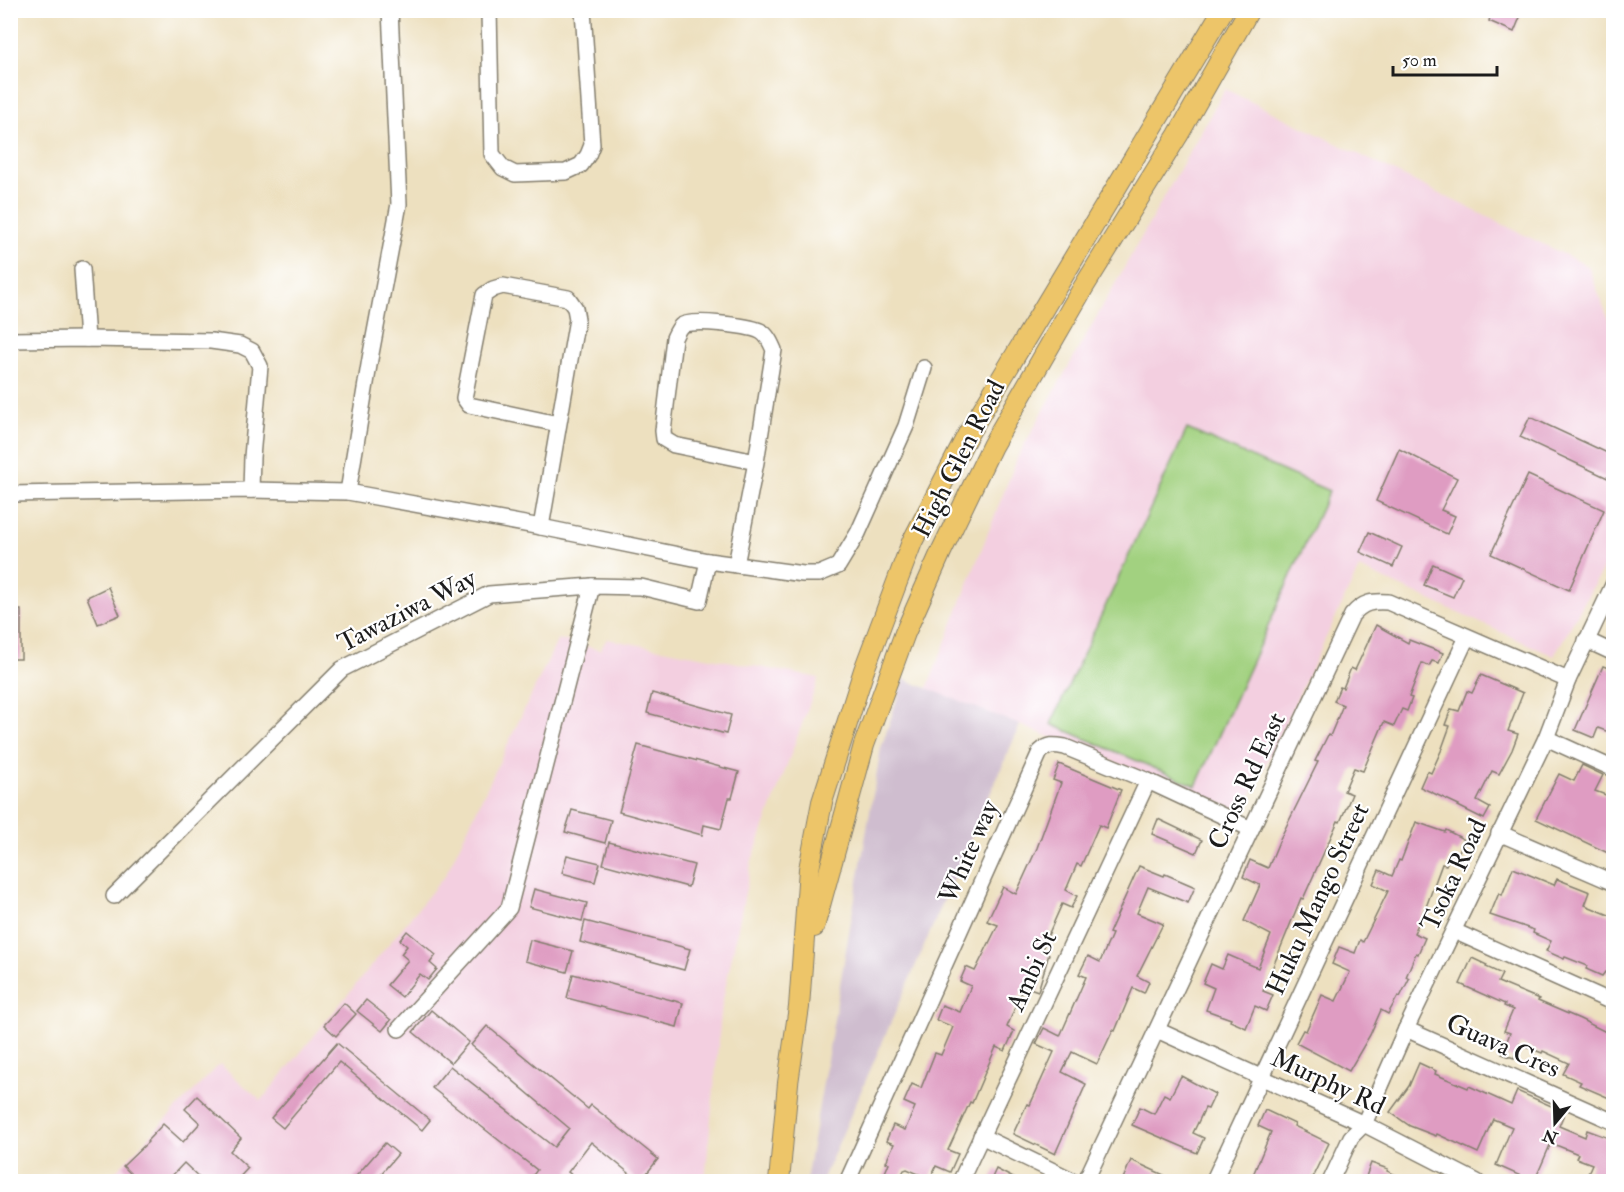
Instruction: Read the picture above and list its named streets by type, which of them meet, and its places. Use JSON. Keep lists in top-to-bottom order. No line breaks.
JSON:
{"streets":{"main road":["High Glen Road"],"street":["Tawaziwa Way","Cross Rd East","White way","Tsoka Road","Huku Mango Street","Ambi St","Guava Cres","Murphy Rd"]},"crossings":[["Cross Rd East","White way"],["Cross Rd East","Tsoka Road"],["Cross Rd East","Huku Mango Street"],["Cross Rd East","Murphy Rd"],["White way","Ambi St"],["Tsoka Road","Guava Cres"],["Tsoka Road","Murphy Rd"],["Huku Mango Street","Murphy Rd"]],"scale_bar":"50 m","north":"bottom"}
